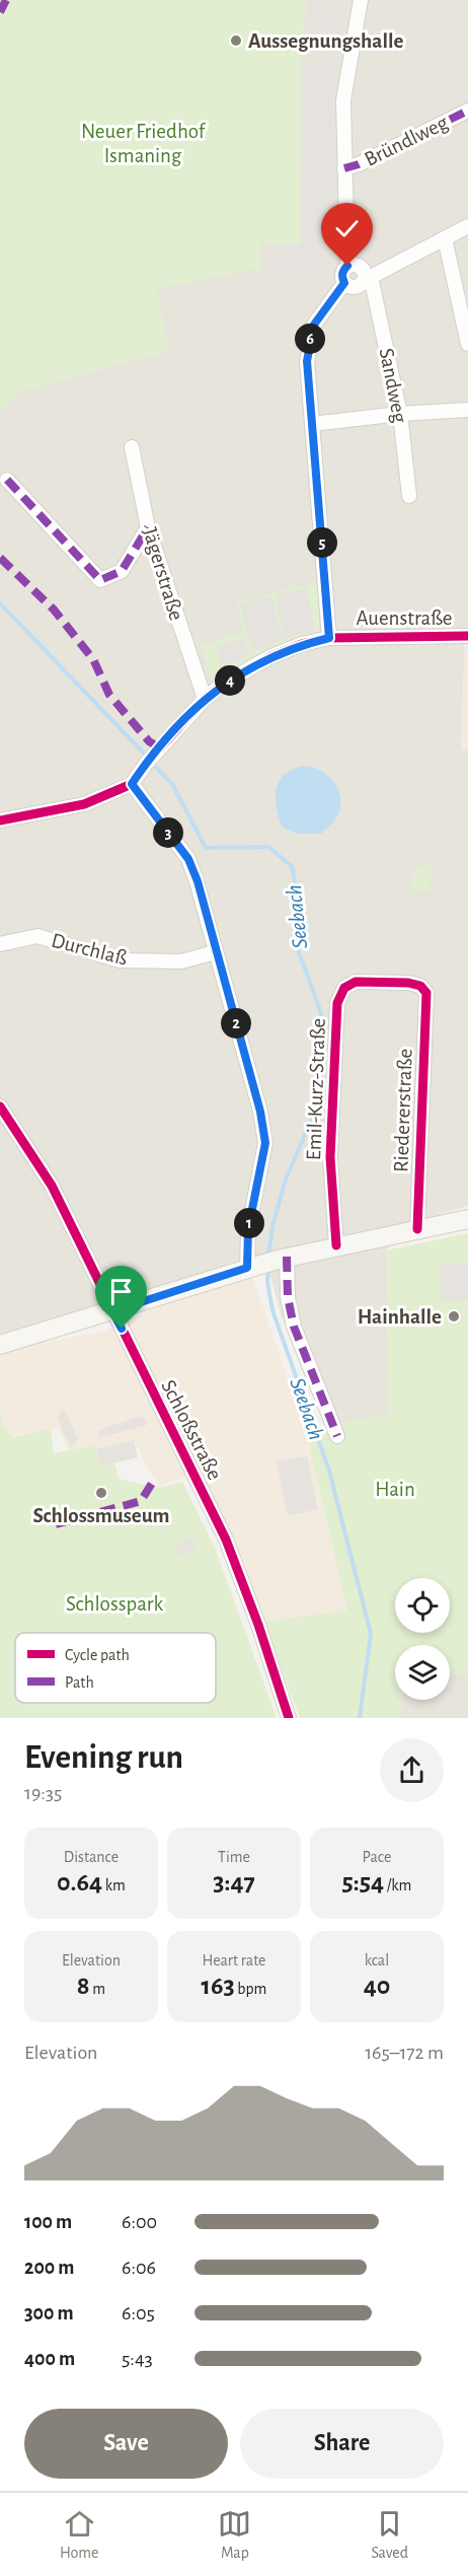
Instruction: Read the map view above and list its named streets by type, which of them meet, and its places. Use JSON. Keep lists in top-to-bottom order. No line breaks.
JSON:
{"streets":{"street":["Bründlweg","Sandweg","Jägerstraße","Auenstraße","Durchlaß","Emil-Kurz-Straße","Riedererstraße","Schloßstraße"]},"crossings":[["Jägerstraße","Auenstraße"],["Emil-Kurz-Straße","Riedererstraße"]],"water":["Seebach"],"parks":["Neuer Friedhof Ismaning","Hain","Schlosspark"],"places":["Aussegnungshalle","Hainhalle","Schlossmuseum"],"legend":["Cycle path","Path"],"page":{"pins":["6","5","4","3","2","1"],"heading":["Evening run","19:35"],"stats":[["Distance","0.64 km"],["Time","3:47"],["Pace","5:54 /km"],["Elevation","8 m"],["Heart rate","163 bpm"],["kcal","40"]],"chart":["Elevation","165–172 m"],"list":[{"name":"100 m","note":"6:00"},{"name":"200 m","note":"6:06"},{"name":"300 m","note":"6:05"},{"name":"400 m","note":"5:43"}],"buttons":["Save","Share"],"tabs":["Home","Map","Saved"]}}
